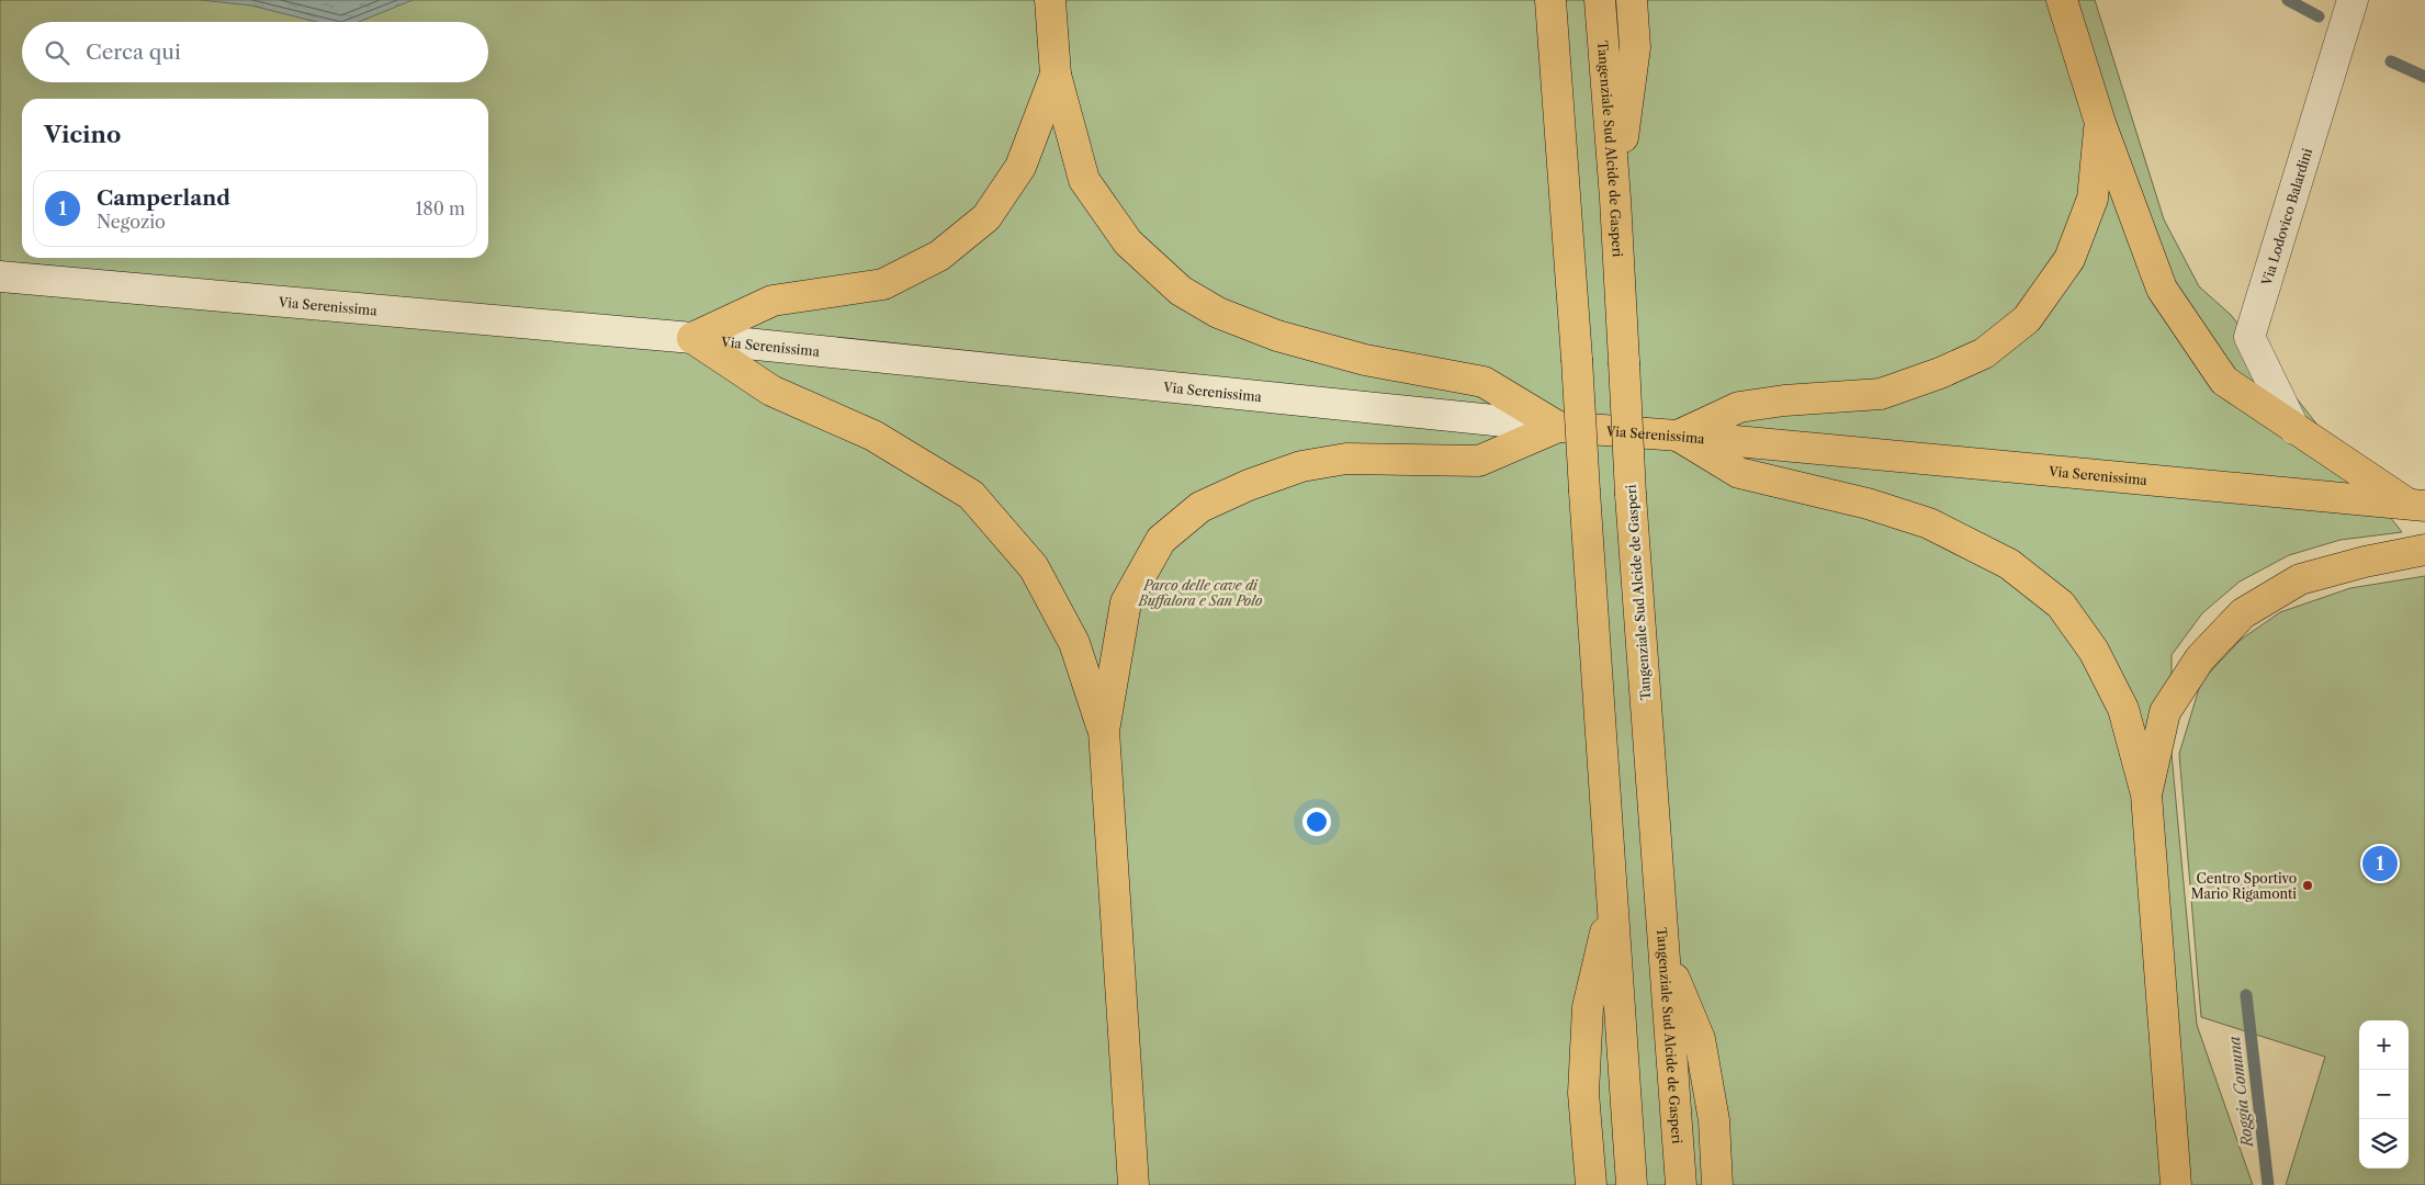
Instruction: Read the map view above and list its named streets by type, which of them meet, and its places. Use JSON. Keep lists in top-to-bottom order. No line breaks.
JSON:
{"streets":{"main road":["Tangenziale Sud Alcide de Gasperi","Via Lodovico Balardini","Via Serenissima"]},"water":["Roggia Comuna"],"parks":["Parco delle cave di Buffalora e San Polo"],"places":["Centro Sportivo Mario Rigamonti"],"page":{"search":"Cerca qui","heading":"Vicino","list":[{"mark":"1","name":"Camperland","note":"Negozio","value":"180 m"}],"pins":"1","map_buttons":["+","−"]}}
